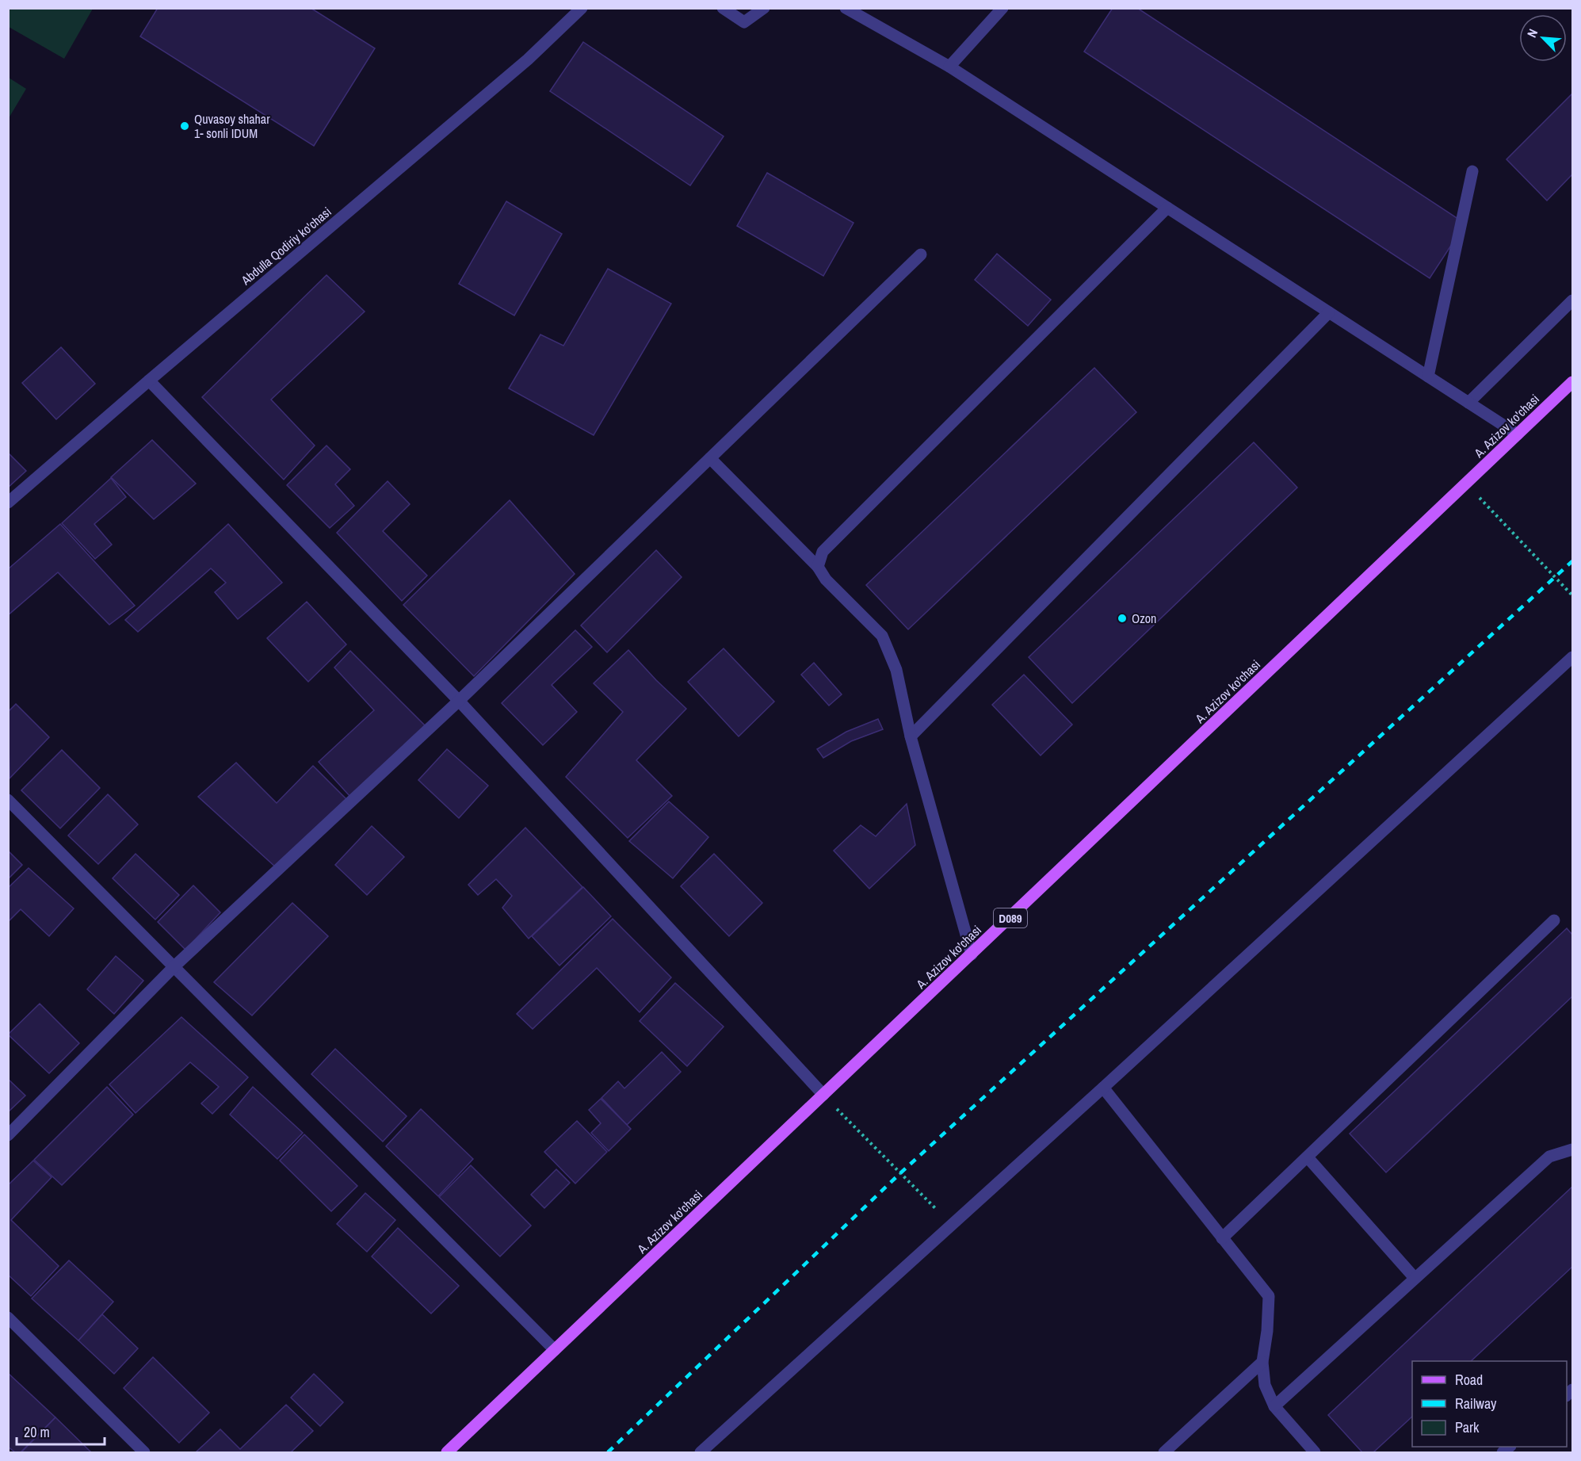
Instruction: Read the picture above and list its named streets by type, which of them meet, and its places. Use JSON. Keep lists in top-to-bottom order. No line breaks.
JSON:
{"streets":{"main road":["A. Azizov ko'chasi","D089"],"street":["Abdulla Qodiriy ko'chasi"]},"places":["Quvasoy shahar 1- sonli IDUM","Ozon"],"legend":["Road","Railway","Park"],"scale_bar":"20 m","north":"top left"}
